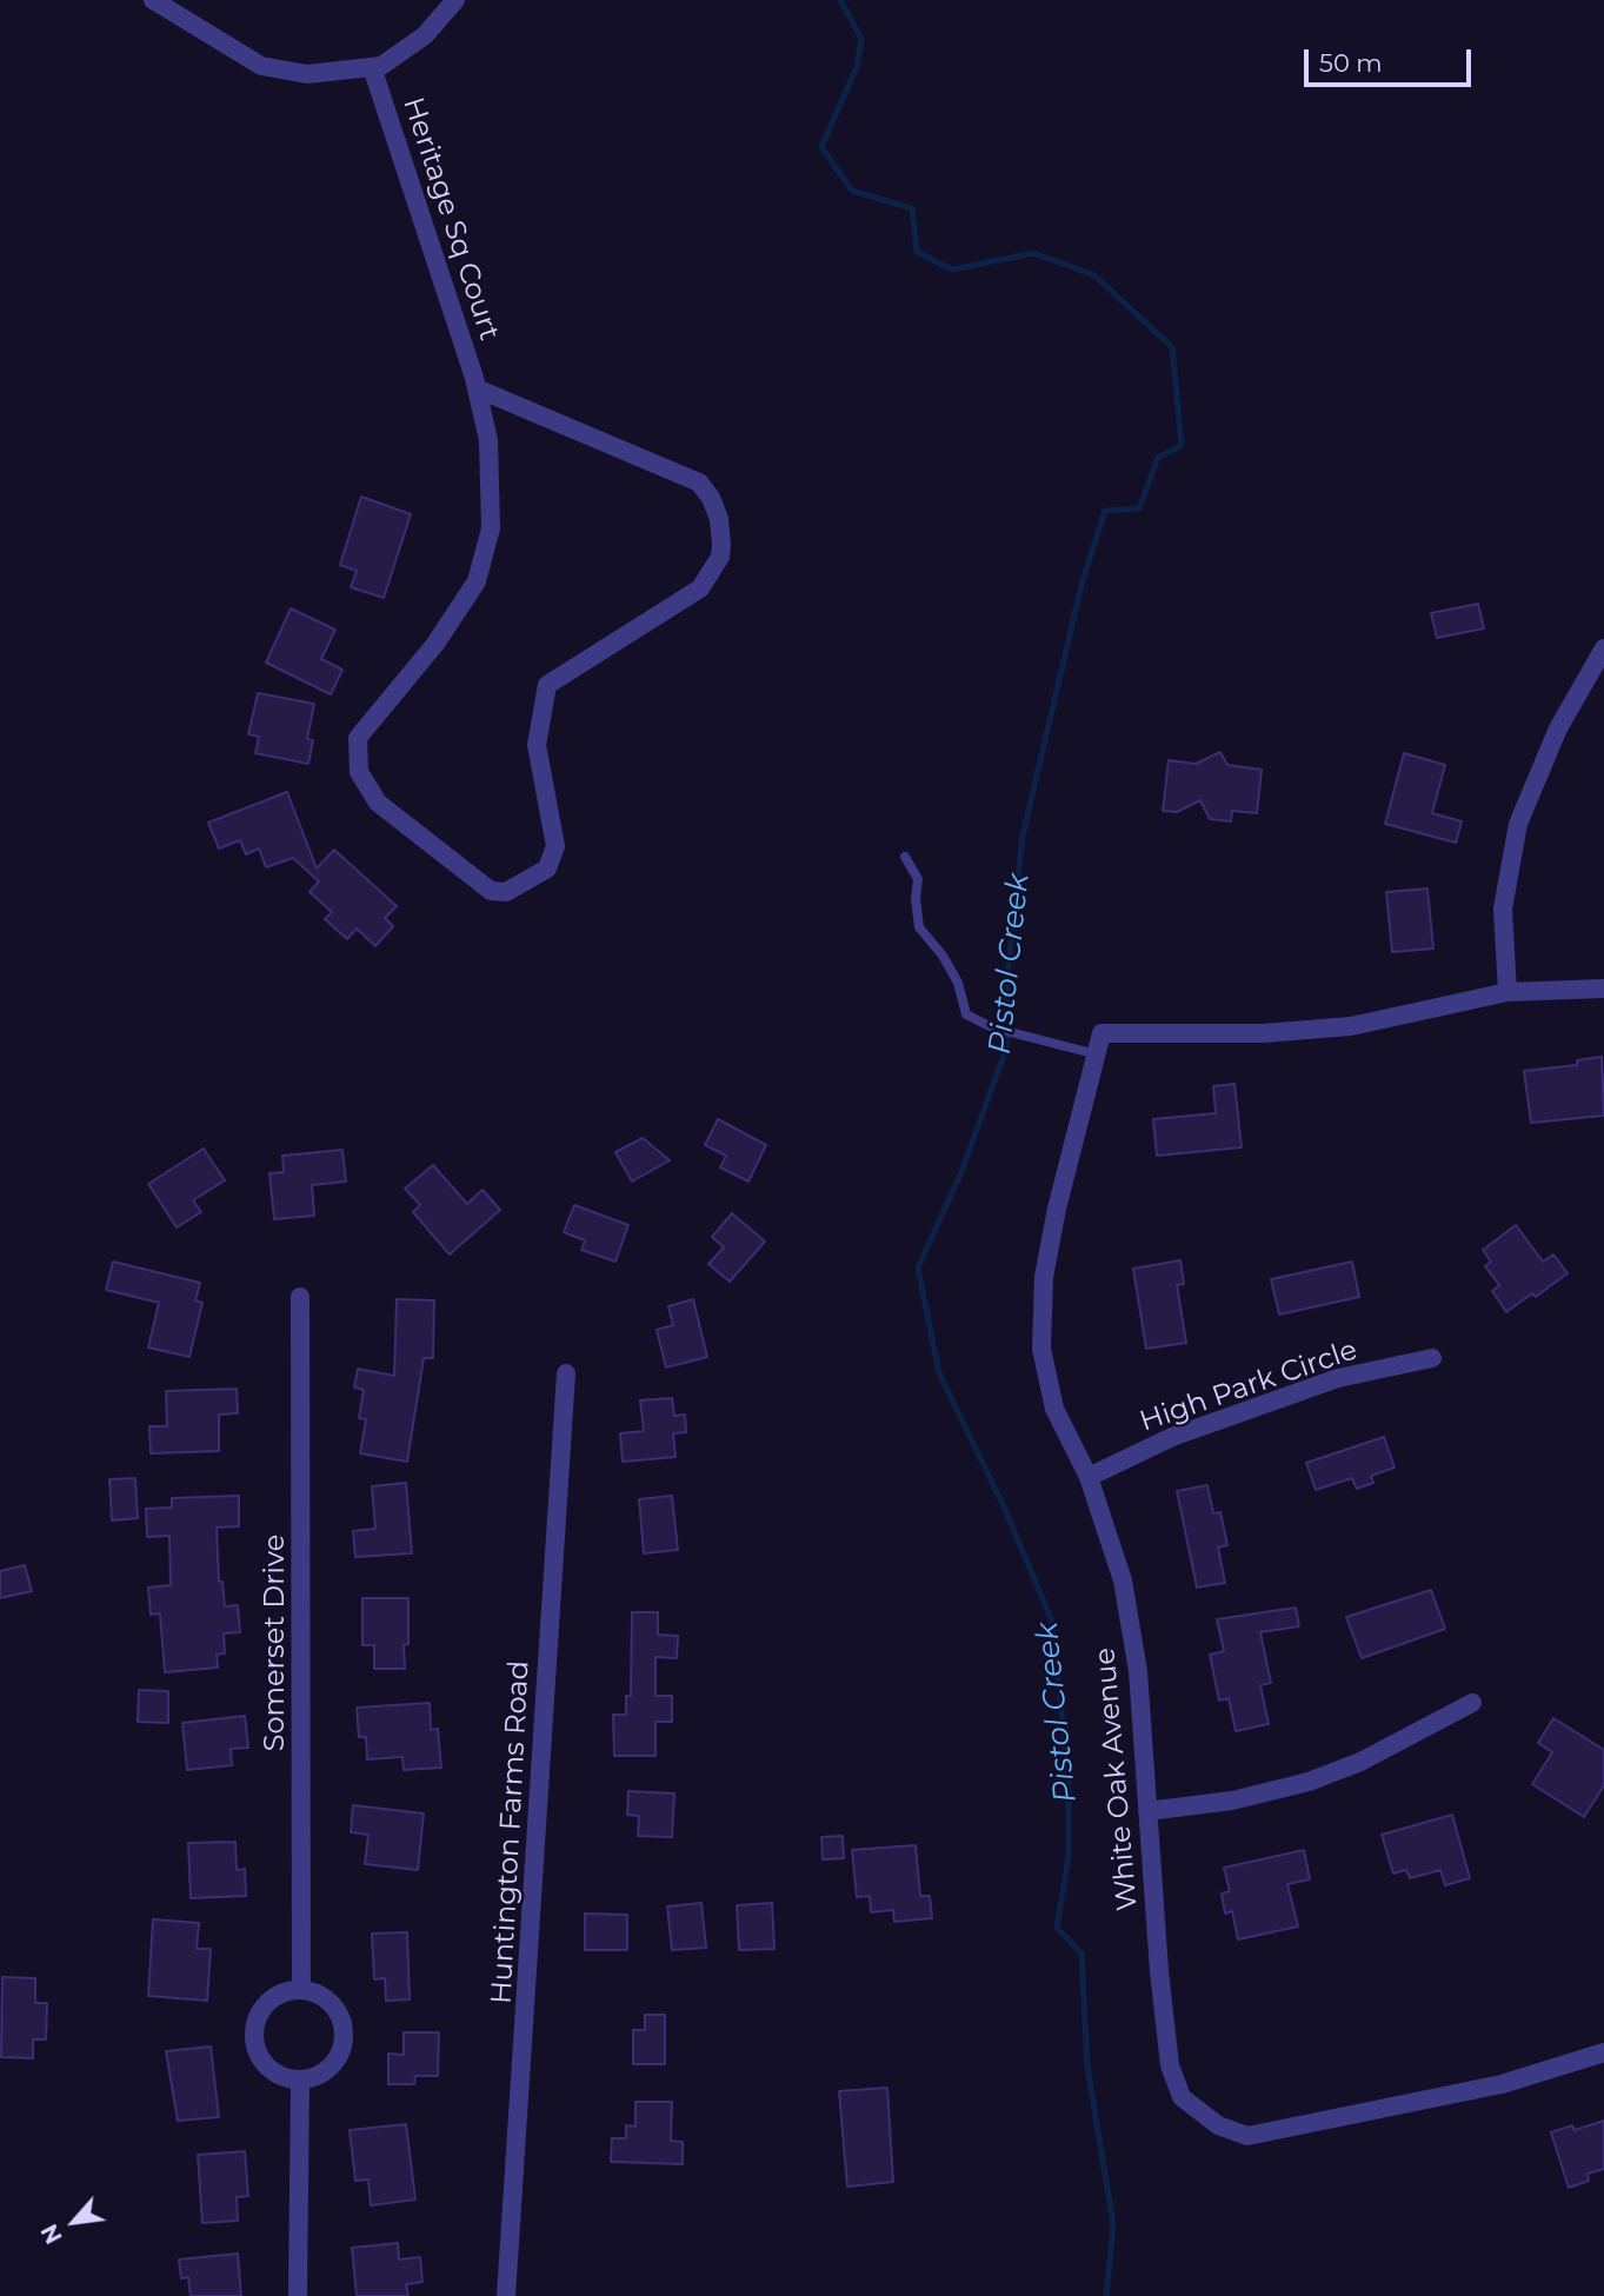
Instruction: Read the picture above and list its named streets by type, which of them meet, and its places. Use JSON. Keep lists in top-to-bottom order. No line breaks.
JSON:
{"streets":{"street":["Heritage Sq Court","High Park Circle","Somerset Drive","White Oak Avenue","Huntington Farms Road"]},"crossings":[["High Park Circle","White Oak Avenue"]],"water":["Pistol Creek"],"scale_bar":"50 m","north":"bottom left"}
